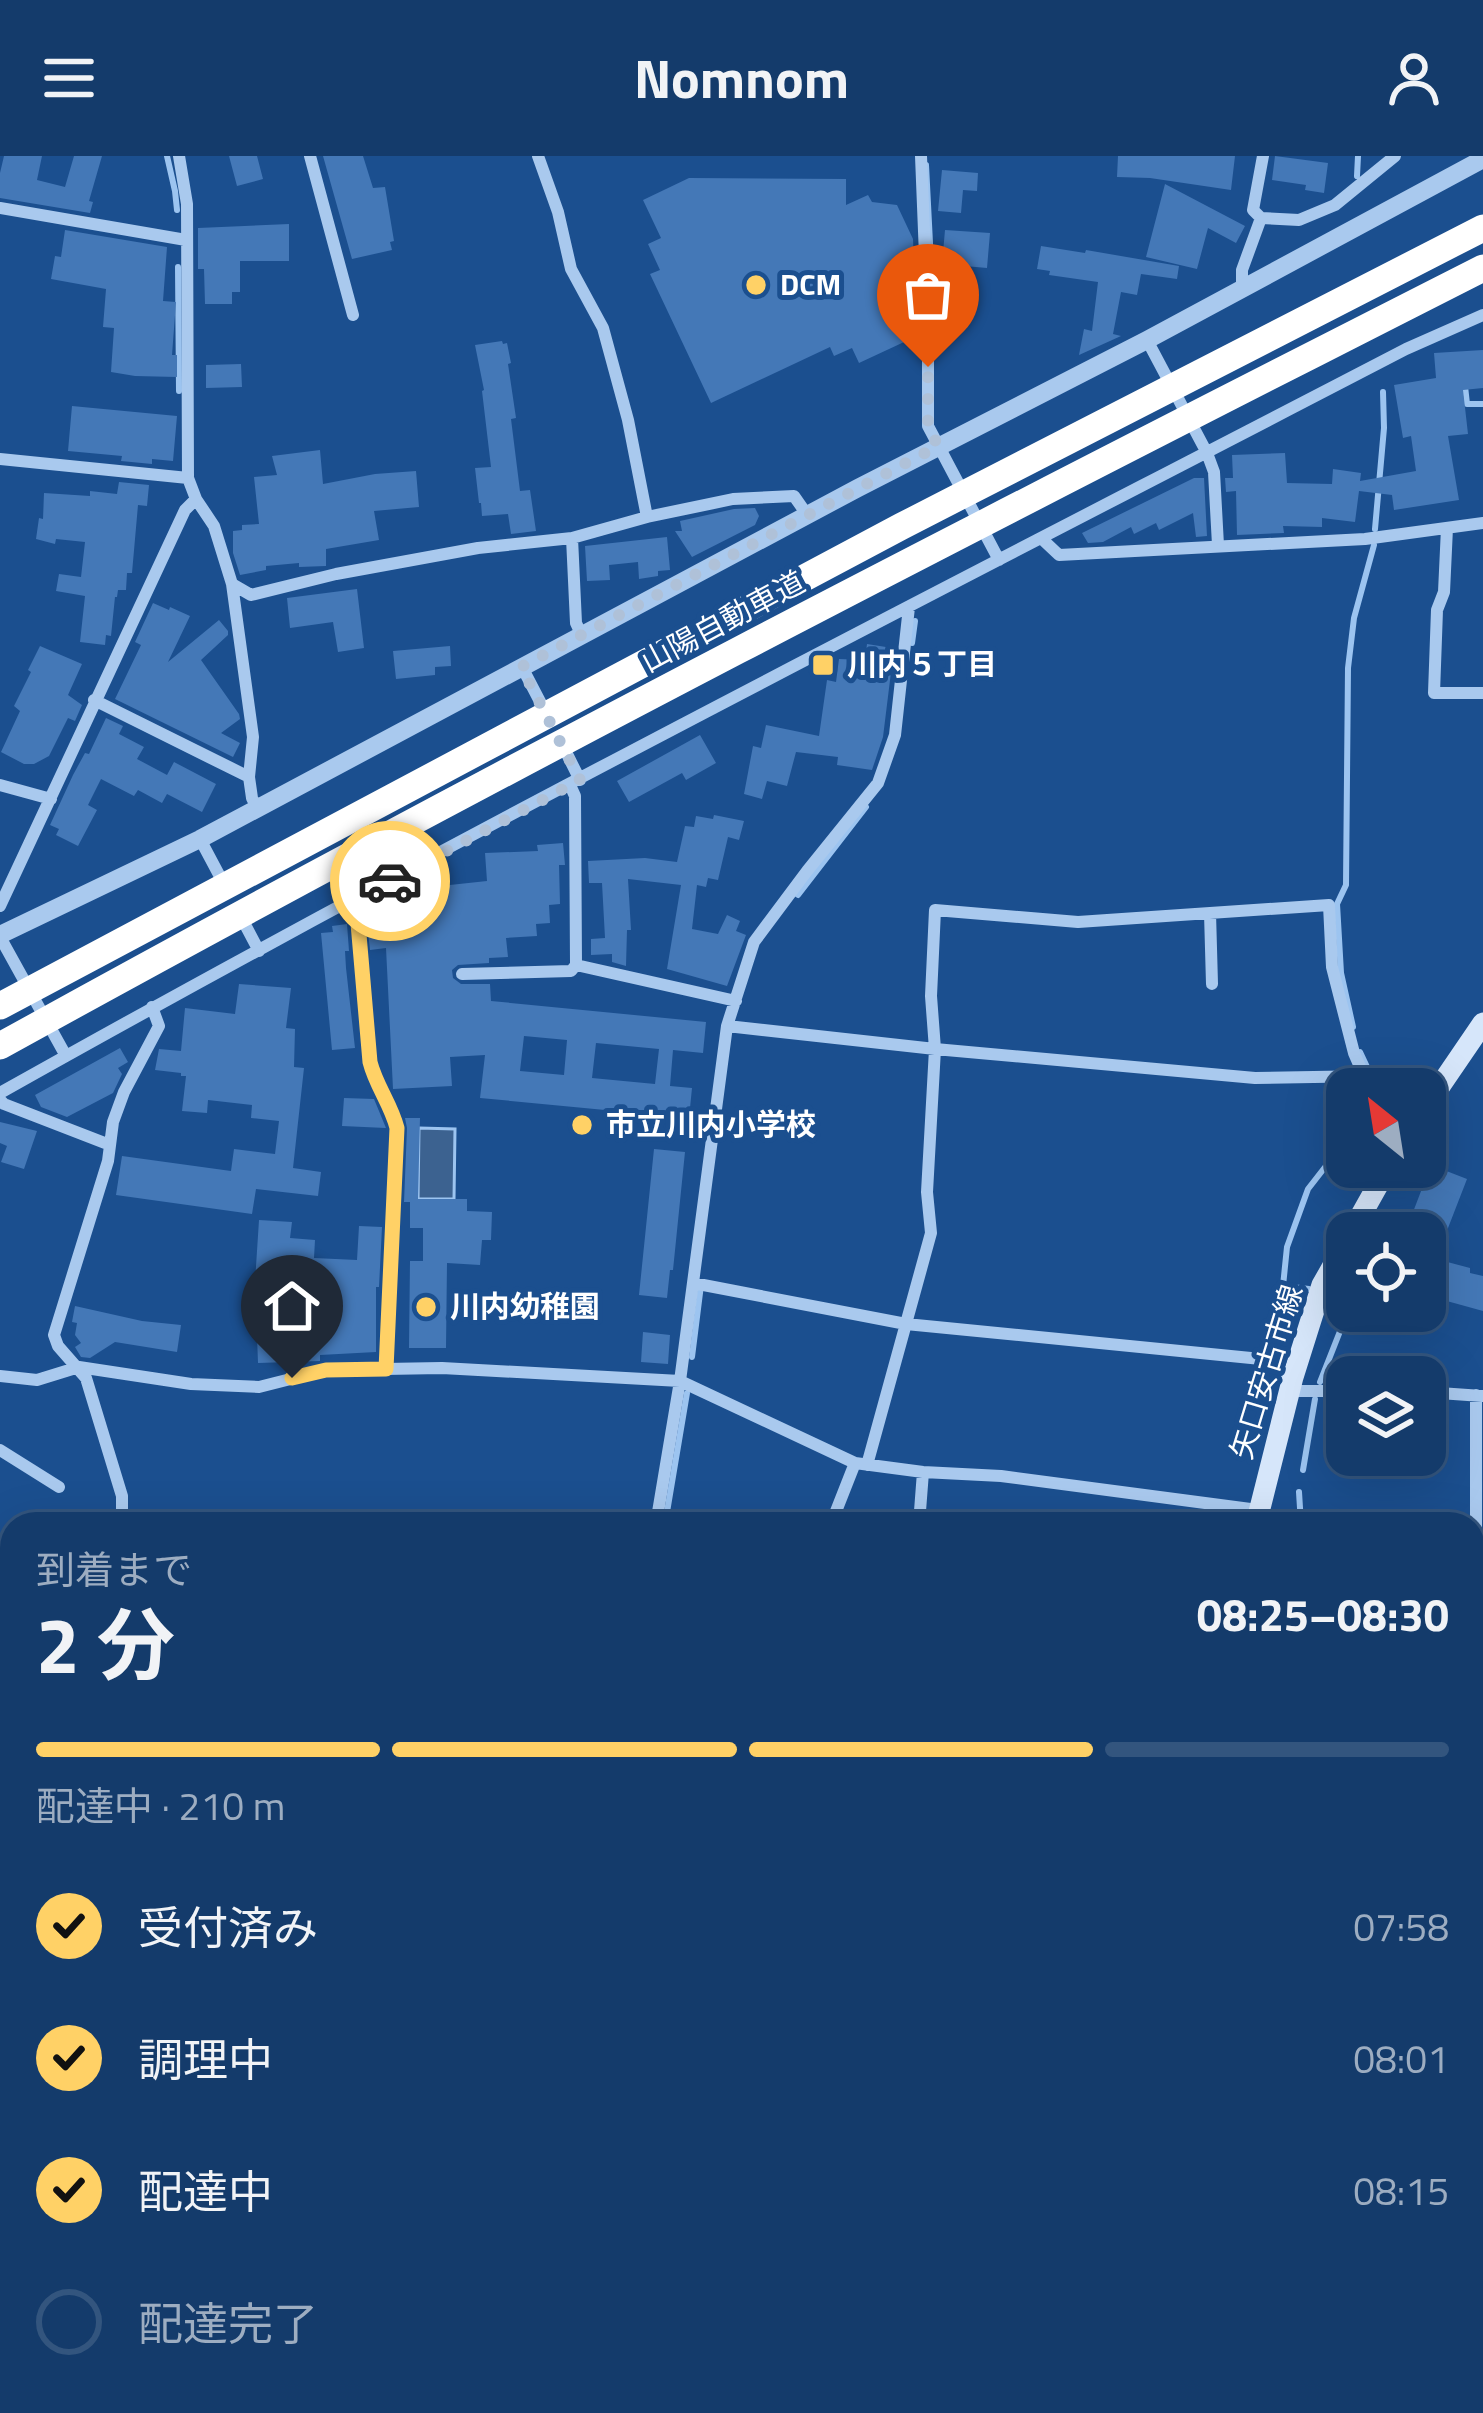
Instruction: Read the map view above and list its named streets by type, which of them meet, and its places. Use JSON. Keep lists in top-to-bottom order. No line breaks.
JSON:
{"streets":{"highway":["山陽自動車道"],"main road":["矢口安古市線"]},"places":{"other":["DCM","市立川内小学校","川内幼稚園"],"transit":["川内５丁目"]},"north":"top left","page":{"header":"Nomnom","heading":["2 分","到着まで","08:25–08:30"],"bar":"配達中 · 210 m","list":[["受付済み","07:58"],["調理中","08:01"],["配達中","08:15"],"配達完了"]}}
